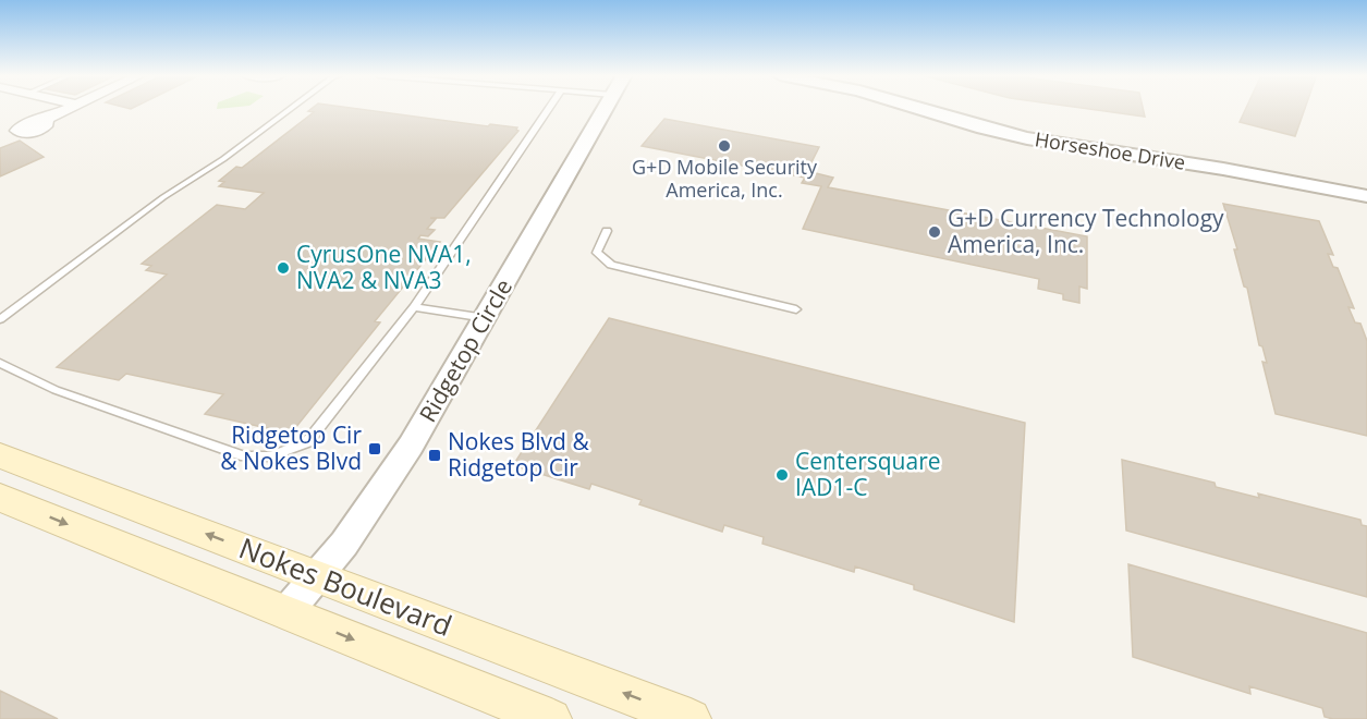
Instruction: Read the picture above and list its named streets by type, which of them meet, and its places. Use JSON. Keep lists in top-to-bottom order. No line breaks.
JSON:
{"streets":{"main road":["Nokes Boulevard"],"street":["Horseshoe Drive","Ridgetop Circle"]},"crossings":[["Ridgetop Circle","Nokes Boulevard"]],"places":{"other":["G+D Mobile Security America, Inc.","G+D Currency Technology America, Inc.","CyrusOne NVA1, NVA2 & NVA3","Centersquare IAD1-C"],"transit":["Ridgetop Cir & Nokes Blvd","Nokes Blvd & Ridgetop Cir"]}}
